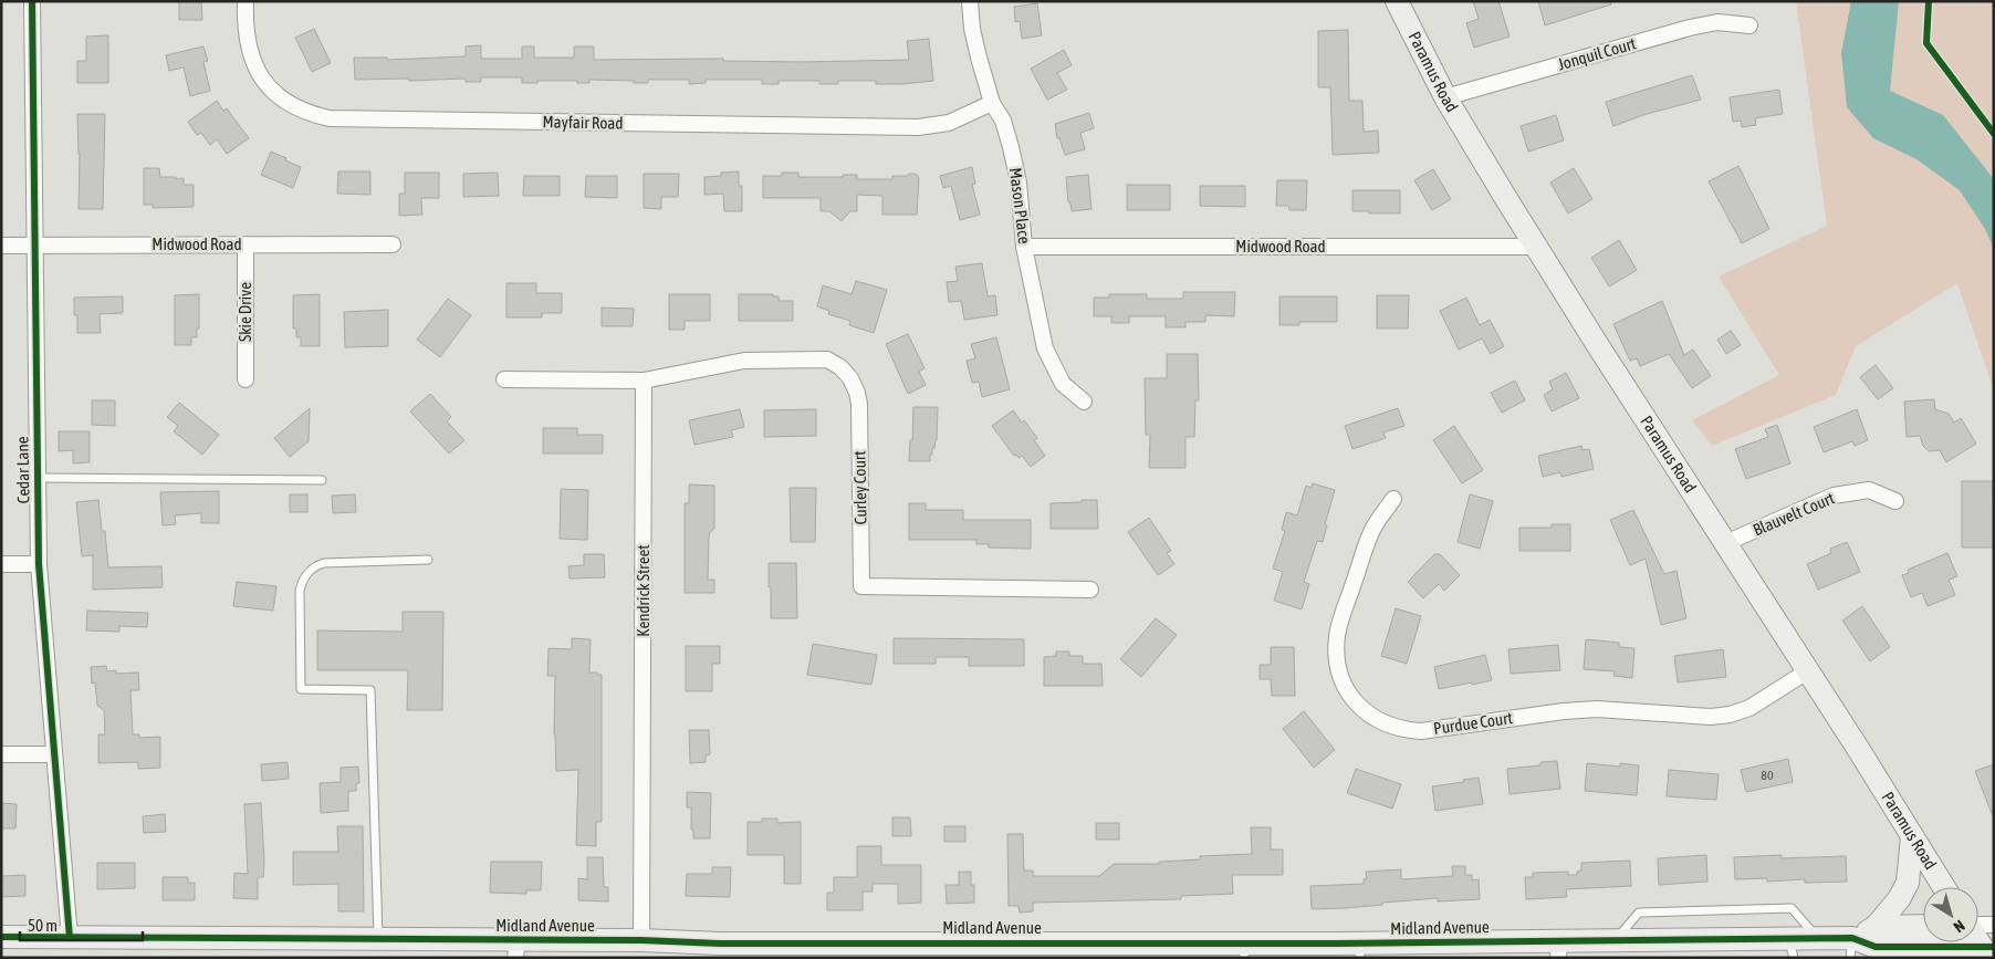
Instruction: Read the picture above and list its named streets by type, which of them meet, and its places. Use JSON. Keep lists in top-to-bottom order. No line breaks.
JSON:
{"streets":{"street":["Jonquil Court","Paramus Road","Mayfair Road","Mason Place","Midwood Road","Skie Drive","Cedar Lane","Curley Court","Blauvelt Court","Kendrick Street","Purdue Court","Midland Avenue"]},"crossings":[["Jonquil Court","Paramus Road"],["Paramus Road","Midwood Road"],["Paramus Road","Blauvelt Court"],["Paramus Road","Purdue Court"],["Mayfair Road","Mason Place"],["Mason Place","Midwood Road"],["Midwood Road","Skie Drive"],["Midwood Road","Cedar Lane"],["Cedar Lane","Midland Avenue"],["Curley Court","Kendrick Street"],["Kendrick Street","Midland Avenue"]],"house_numbers":["80"],"scale_bar":"50 m","north":"bottom right"}
